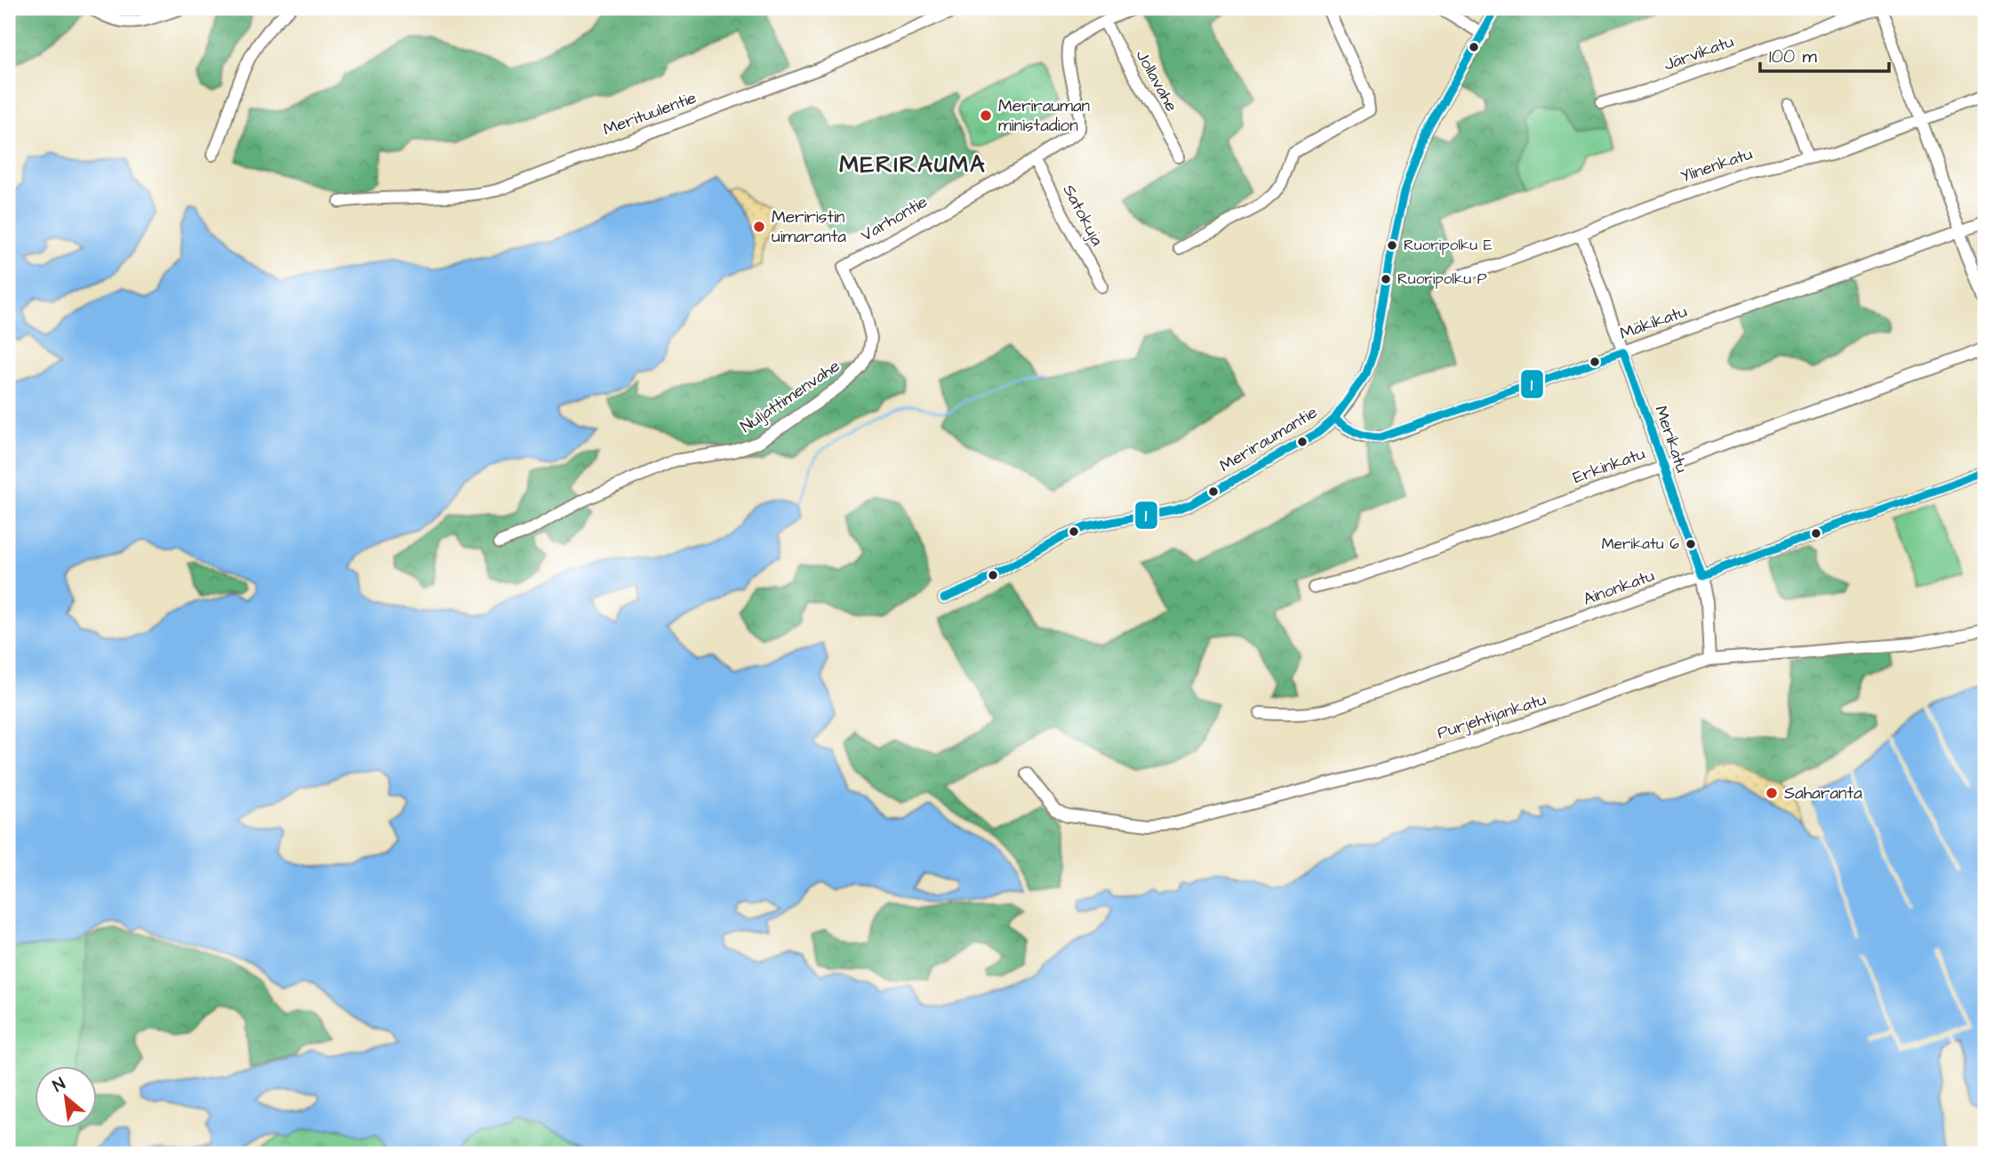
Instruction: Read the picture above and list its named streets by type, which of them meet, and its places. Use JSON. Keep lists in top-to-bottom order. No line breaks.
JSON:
{"streets":{"street":["Järvikatu","Jollavahe","Merituulentie","Ylinenkatu","Satokuja","Varhontie","Mäkikatu","Nuljattimenvahe","Meriraumantie","Merikatu","Erkinkatu","Ainonkatu","Purjehtijankatu"]},"crossings":[["Jollavahe","Varhontie"],["Ylinenkatu","Merikatu"],["Satokuja","Varhontie"],["Varhontie","Nuljattimenvahe"],["Mäkikatu","Meriraumantie"],["Mäkikatu","Merikatu"],["Merikatu","Erkinkatu"],["Merikatu","Ainonkatu"],["Merikatu","Purjehtijankatu"]],"districts":["MERIRAUMA"],"places":["Merirauman ministadion","Meriristin uimaranta","Ruoripolku E","Ruoripolku P","Merikatu 6","Saharanta"],"lines":["transit line 1"],"scale_bar":"100 m","north":"top left"}
